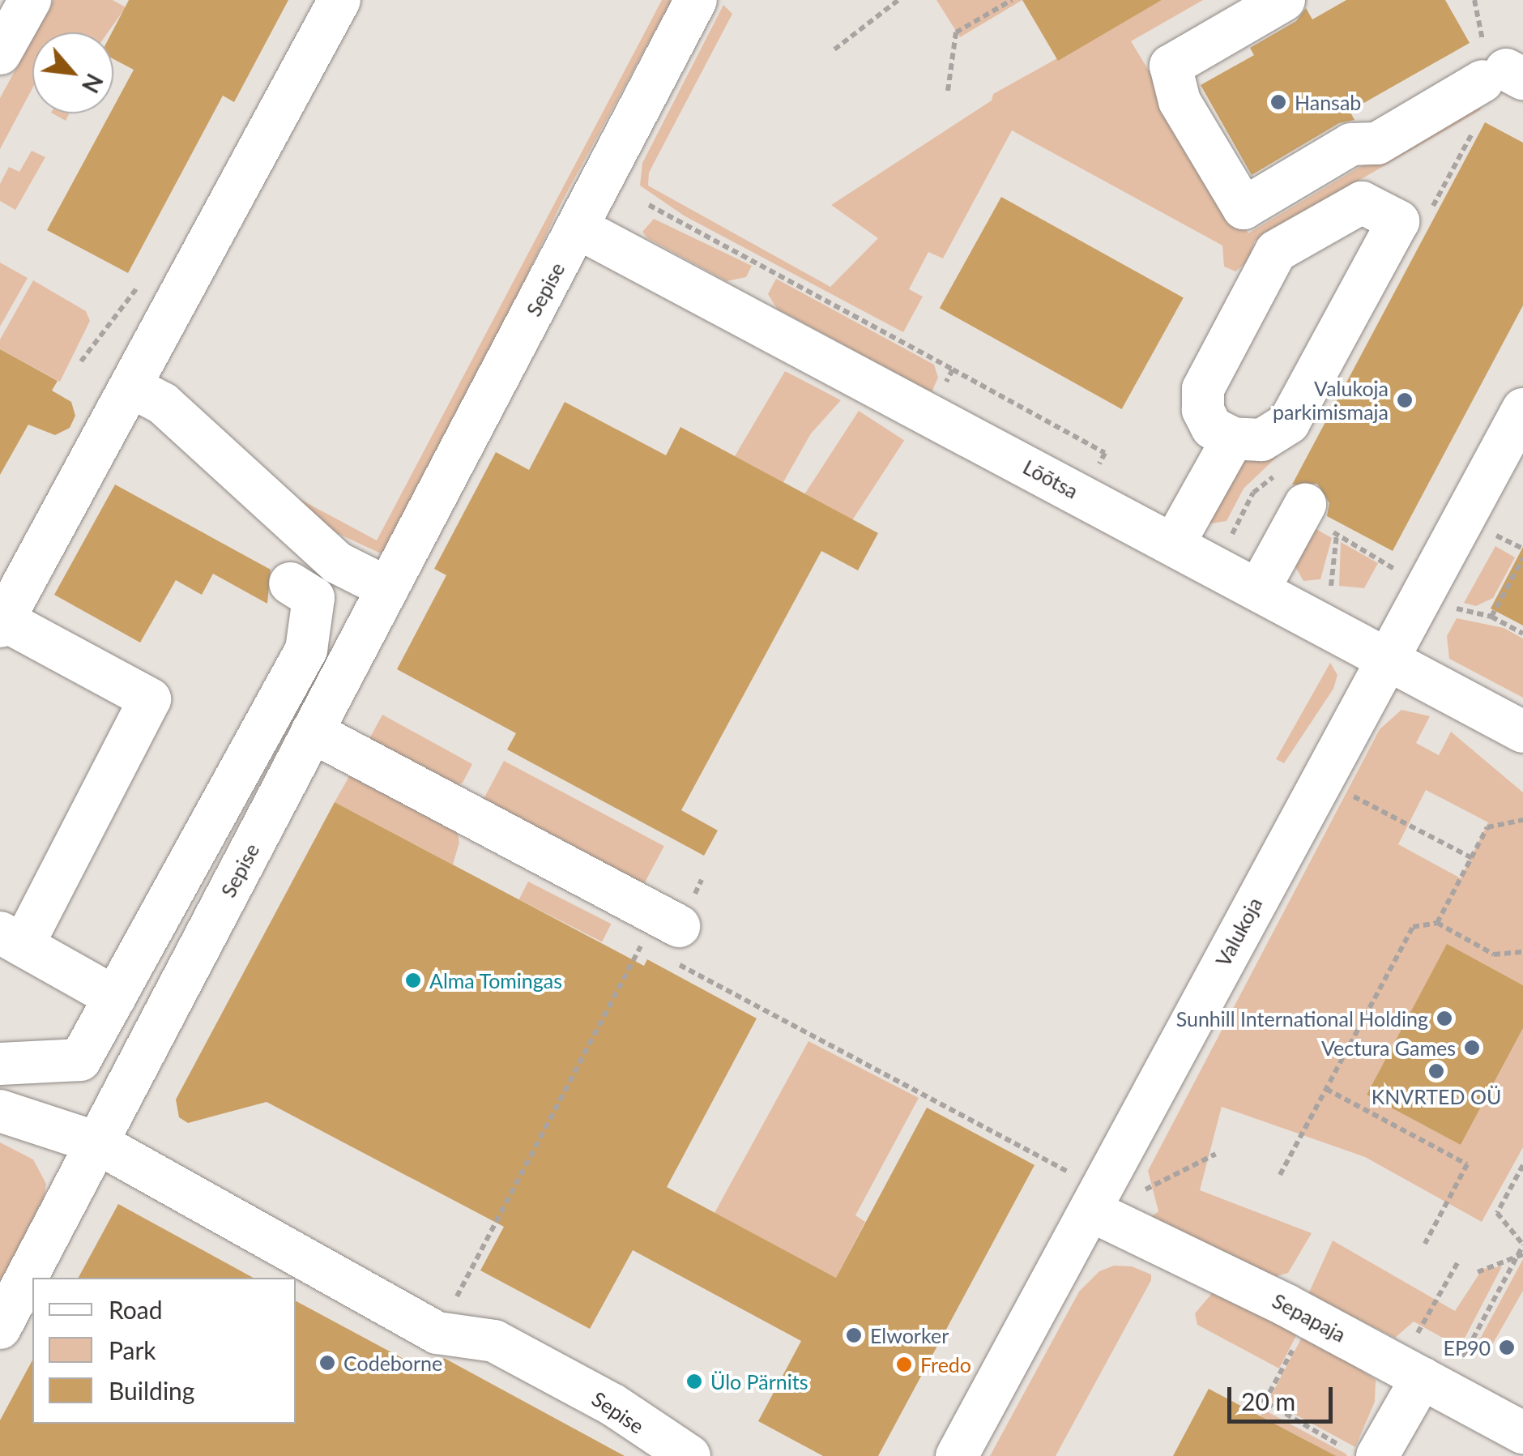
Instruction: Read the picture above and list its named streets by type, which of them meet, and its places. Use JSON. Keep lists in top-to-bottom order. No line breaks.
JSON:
{"streets":{"street":["Sepise","Lõõtsa","Valukoja","Sepapaja"]},"crossings":[["Sepise","Lõõtsa"],["Lõõtsa","Valukoja"],["Valukoja","Sepapaja"]],"places":["Hansab","Valukoja parkimismaja","Alma Tomingas","Sunhill International Holding","Vectura Games","KNVRTED OÜ","Elworker","EP90","Codeborne","Fredo","Ülo Pärnits"],"legend":["Road","Park","Building"],"scale_bar":"20 m","north":"bottom right"}
